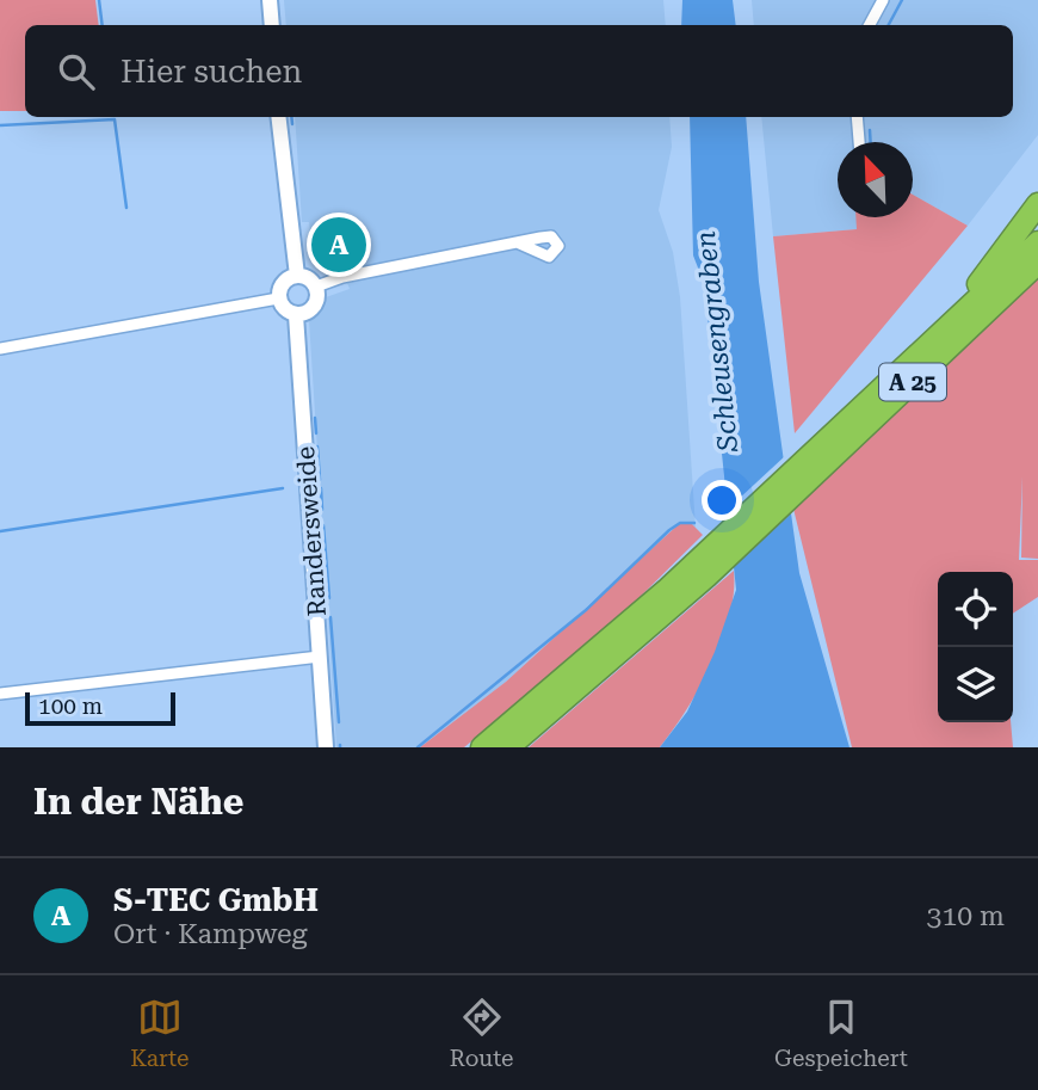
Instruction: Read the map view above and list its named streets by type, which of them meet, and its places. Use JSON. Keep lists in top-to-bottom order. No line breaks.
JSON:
{"streets":{"highway":["A 25"],"street":["Randersweide"]},"water":["Schleusengraben"],"scale_bar":"100 m","north":"top left","page":{"search":"Hier suchen","pins":"A","scale":"100 m","heading":"In der Nähe","list":[{"mark":"A","name":"S-TEC GmbH","note":"Ort · Kampweg","value":"310 m"}],"nav":["Karte","Route","Gespeichert"]}}
